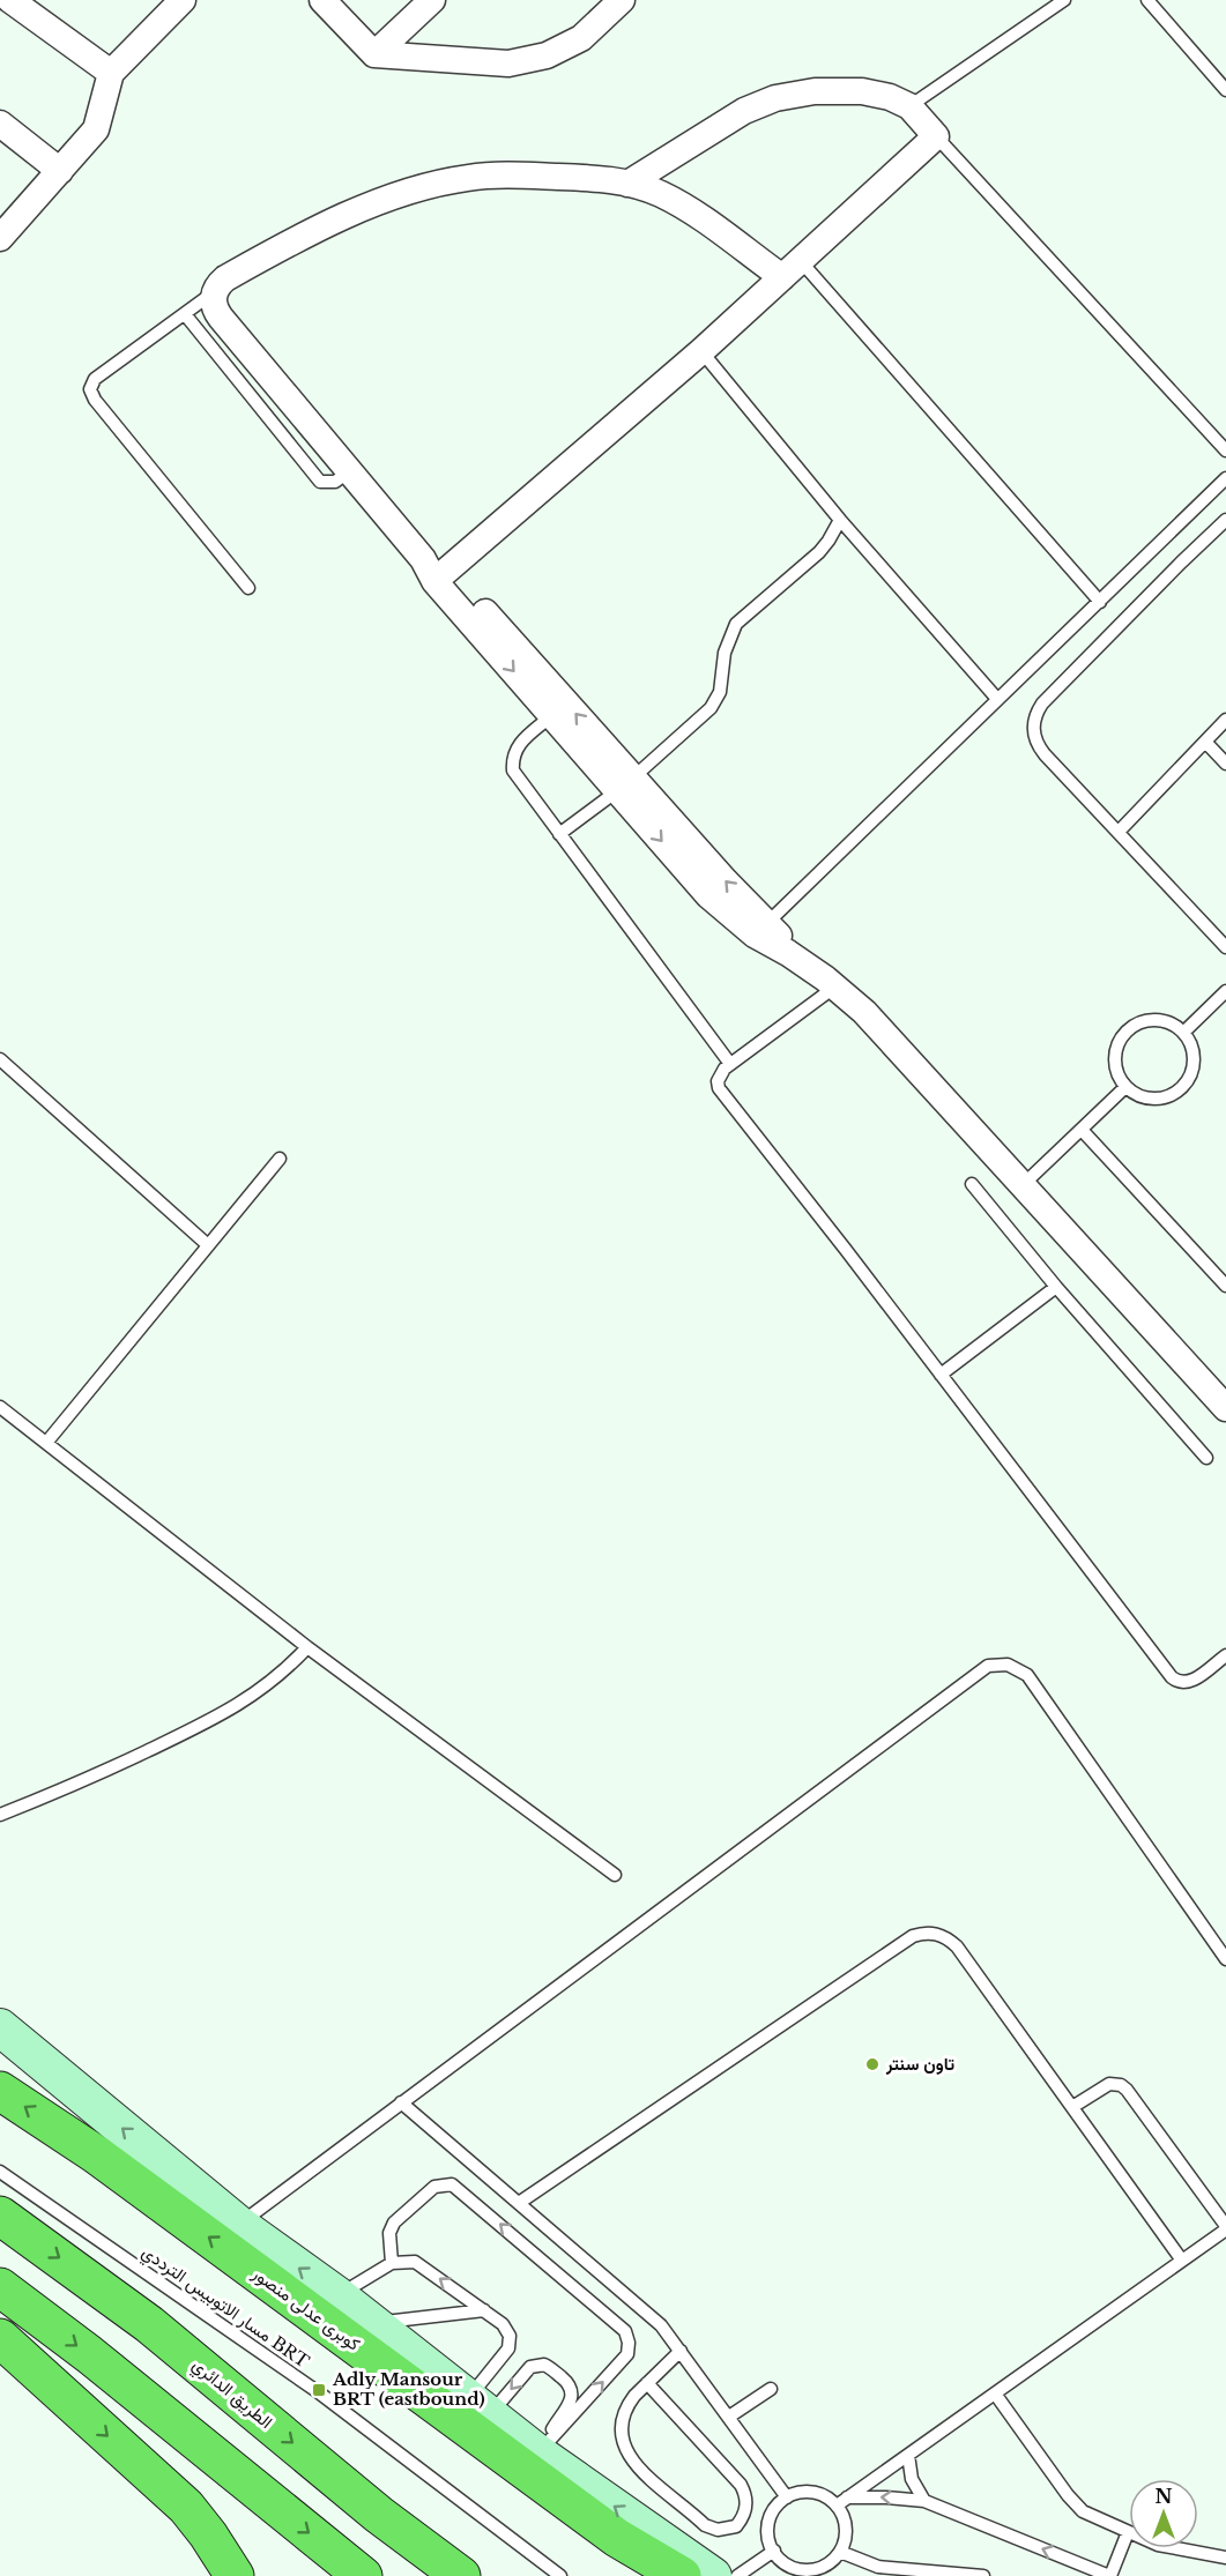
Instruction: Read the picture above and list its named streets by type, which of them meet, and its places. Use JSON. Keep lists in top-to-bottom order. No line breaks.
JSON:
{"streets":{"highway":["كوبرى عدلى منصور","الطريق الدائري"],"lane":["مسار الاتوبيس الترددي BRT"]},"places":{"other":["تاون سنتر"],"transit":["Adly Mansour BRT (eastbound)"]},"north":"top"}
